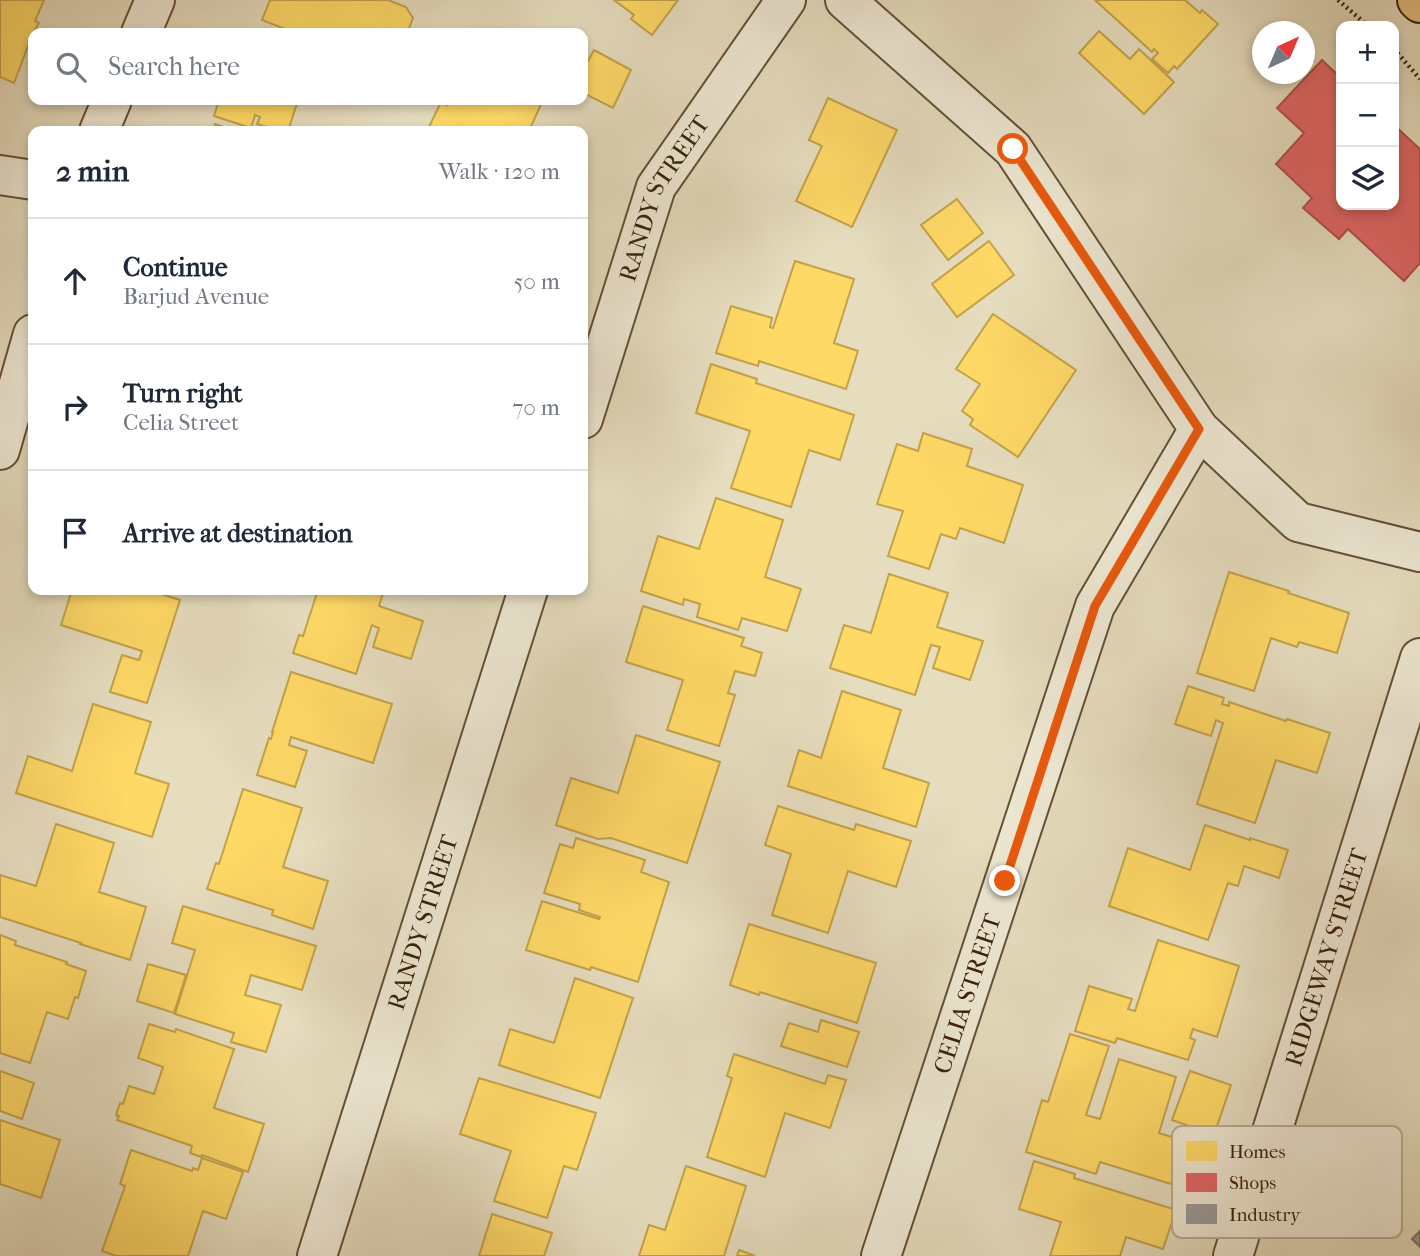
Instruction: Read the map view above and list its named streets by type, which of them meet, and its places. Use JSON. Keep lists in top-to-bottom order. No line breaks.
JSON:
{"streets":{"street":["RANDY STREET","RIDGEWAY STREET","CELIA STREET"]},"legend":["Homes","Shops","Industry"],"north":"top right","page":{"map_buttons":["+","−"],"search":"Search here","heading":["2 min","Walk · 120 m"],"list":[["Continue","Barjud Avenue","50 m"],["Turn right","Celia Street","70 m"],"Arrive at destination"]}}
